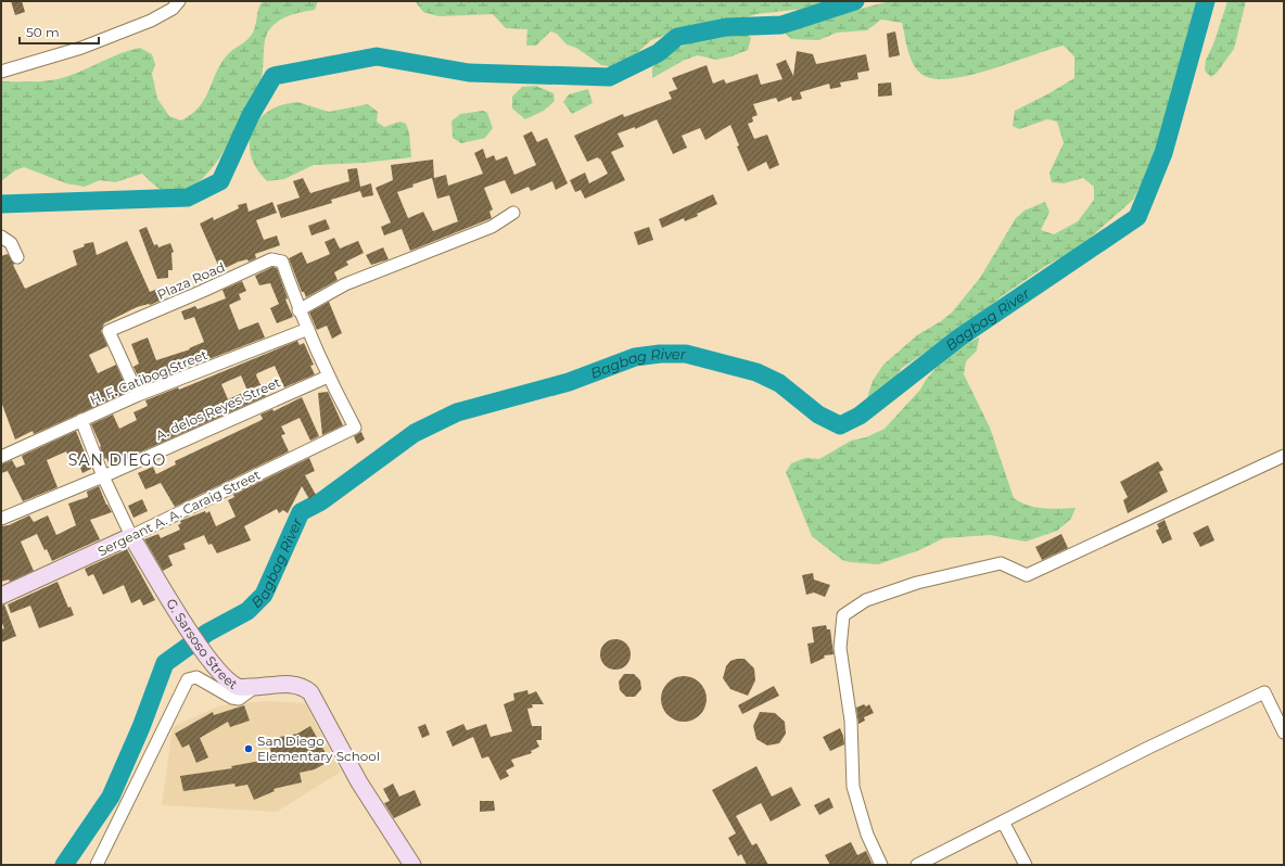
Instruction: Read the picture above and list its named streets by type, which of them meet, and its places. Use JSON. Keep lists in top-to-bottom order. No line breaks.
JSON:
{"streets":{"street":["Plaza Road","H. F. Catibog Street","A. delos Reyes Street","Sergeant A. A. Caraig Street","G. Sarsoso Street"]},"crossings":[["Plaza Road","H. F. Catibog Street"],["Plaza Road","A. delos Reyes Street"],["Plaza Road","Sergeant A. A. Caraig Street"],["H. F. Catibog Street","G. Sarsoso Street"],["A. delos Reyes Street","G. Sarsoso Street"],["Sergeant A. A. Caraig Street","G. Sarsoso Street"]],"districts":["SAN DIEGO"],"water":["Bagbag River"],"places":["San Diego Elementary School"],"scale_bar":"50 m"}
